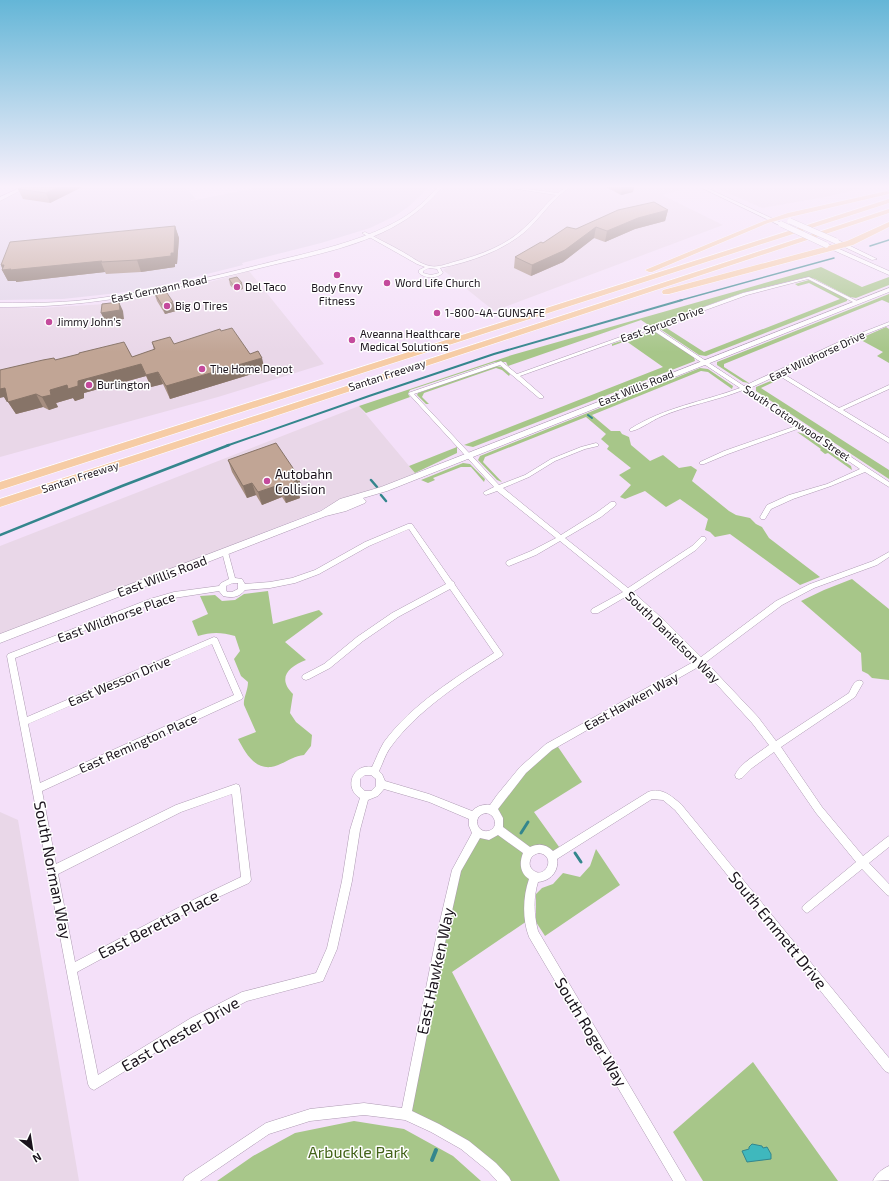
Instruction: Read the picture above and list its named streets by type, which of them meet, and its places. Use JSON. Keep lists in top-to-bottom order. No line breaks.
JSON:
{"streets":{"highway":["Santan Freeway"],"main road":["East Germann Road","East Willis Road"],"street":["East Spruce Drive","East Wildhorse Drive","South Cottonwood Street","East Wildhorse Place","South Danielson Way","East Wesson Drive","East Hawken Way","East Remington Place","South Norman Way","East Beretta Place","South Emmett Drive","South Roger Way","East Chester Drive"]},"crossings":[["East Spruce Drive","East Willis Road"],["East Spruce Drive","South Cottonwood Street"],["East Spruce Drive","South Danielson Way"],["East Wildhorse Drive","South Cottonwood Street"],["East Willis Road","South Cottonwood Street"],["East Willis Road","South Danielson Way"],["East Wildhorse Place","South Norman Way"],["South Danielson Way","East Hawken Way"],["East Wesson Drive","East Remington Place"],["East Wesson Drive","South Norman Way"],["East Remington Place","South Norman Way"],["South Norman Way","East Beretta Place"],["South Norman Way","East Chester Drive"],["South Emmett Drive","South Roger Way"]],"parks":["Arbuckle Park"],"places":["Body Envy Fitness","Word Life Church","Del Taco","Big O Tires","1-800-4A-GUNSAFE","Jimmy John's","Aveanna Healthcare Medical Solutions","The Home Depot","Burlington","Autobahn Collision"],"north":"bottom right"}
